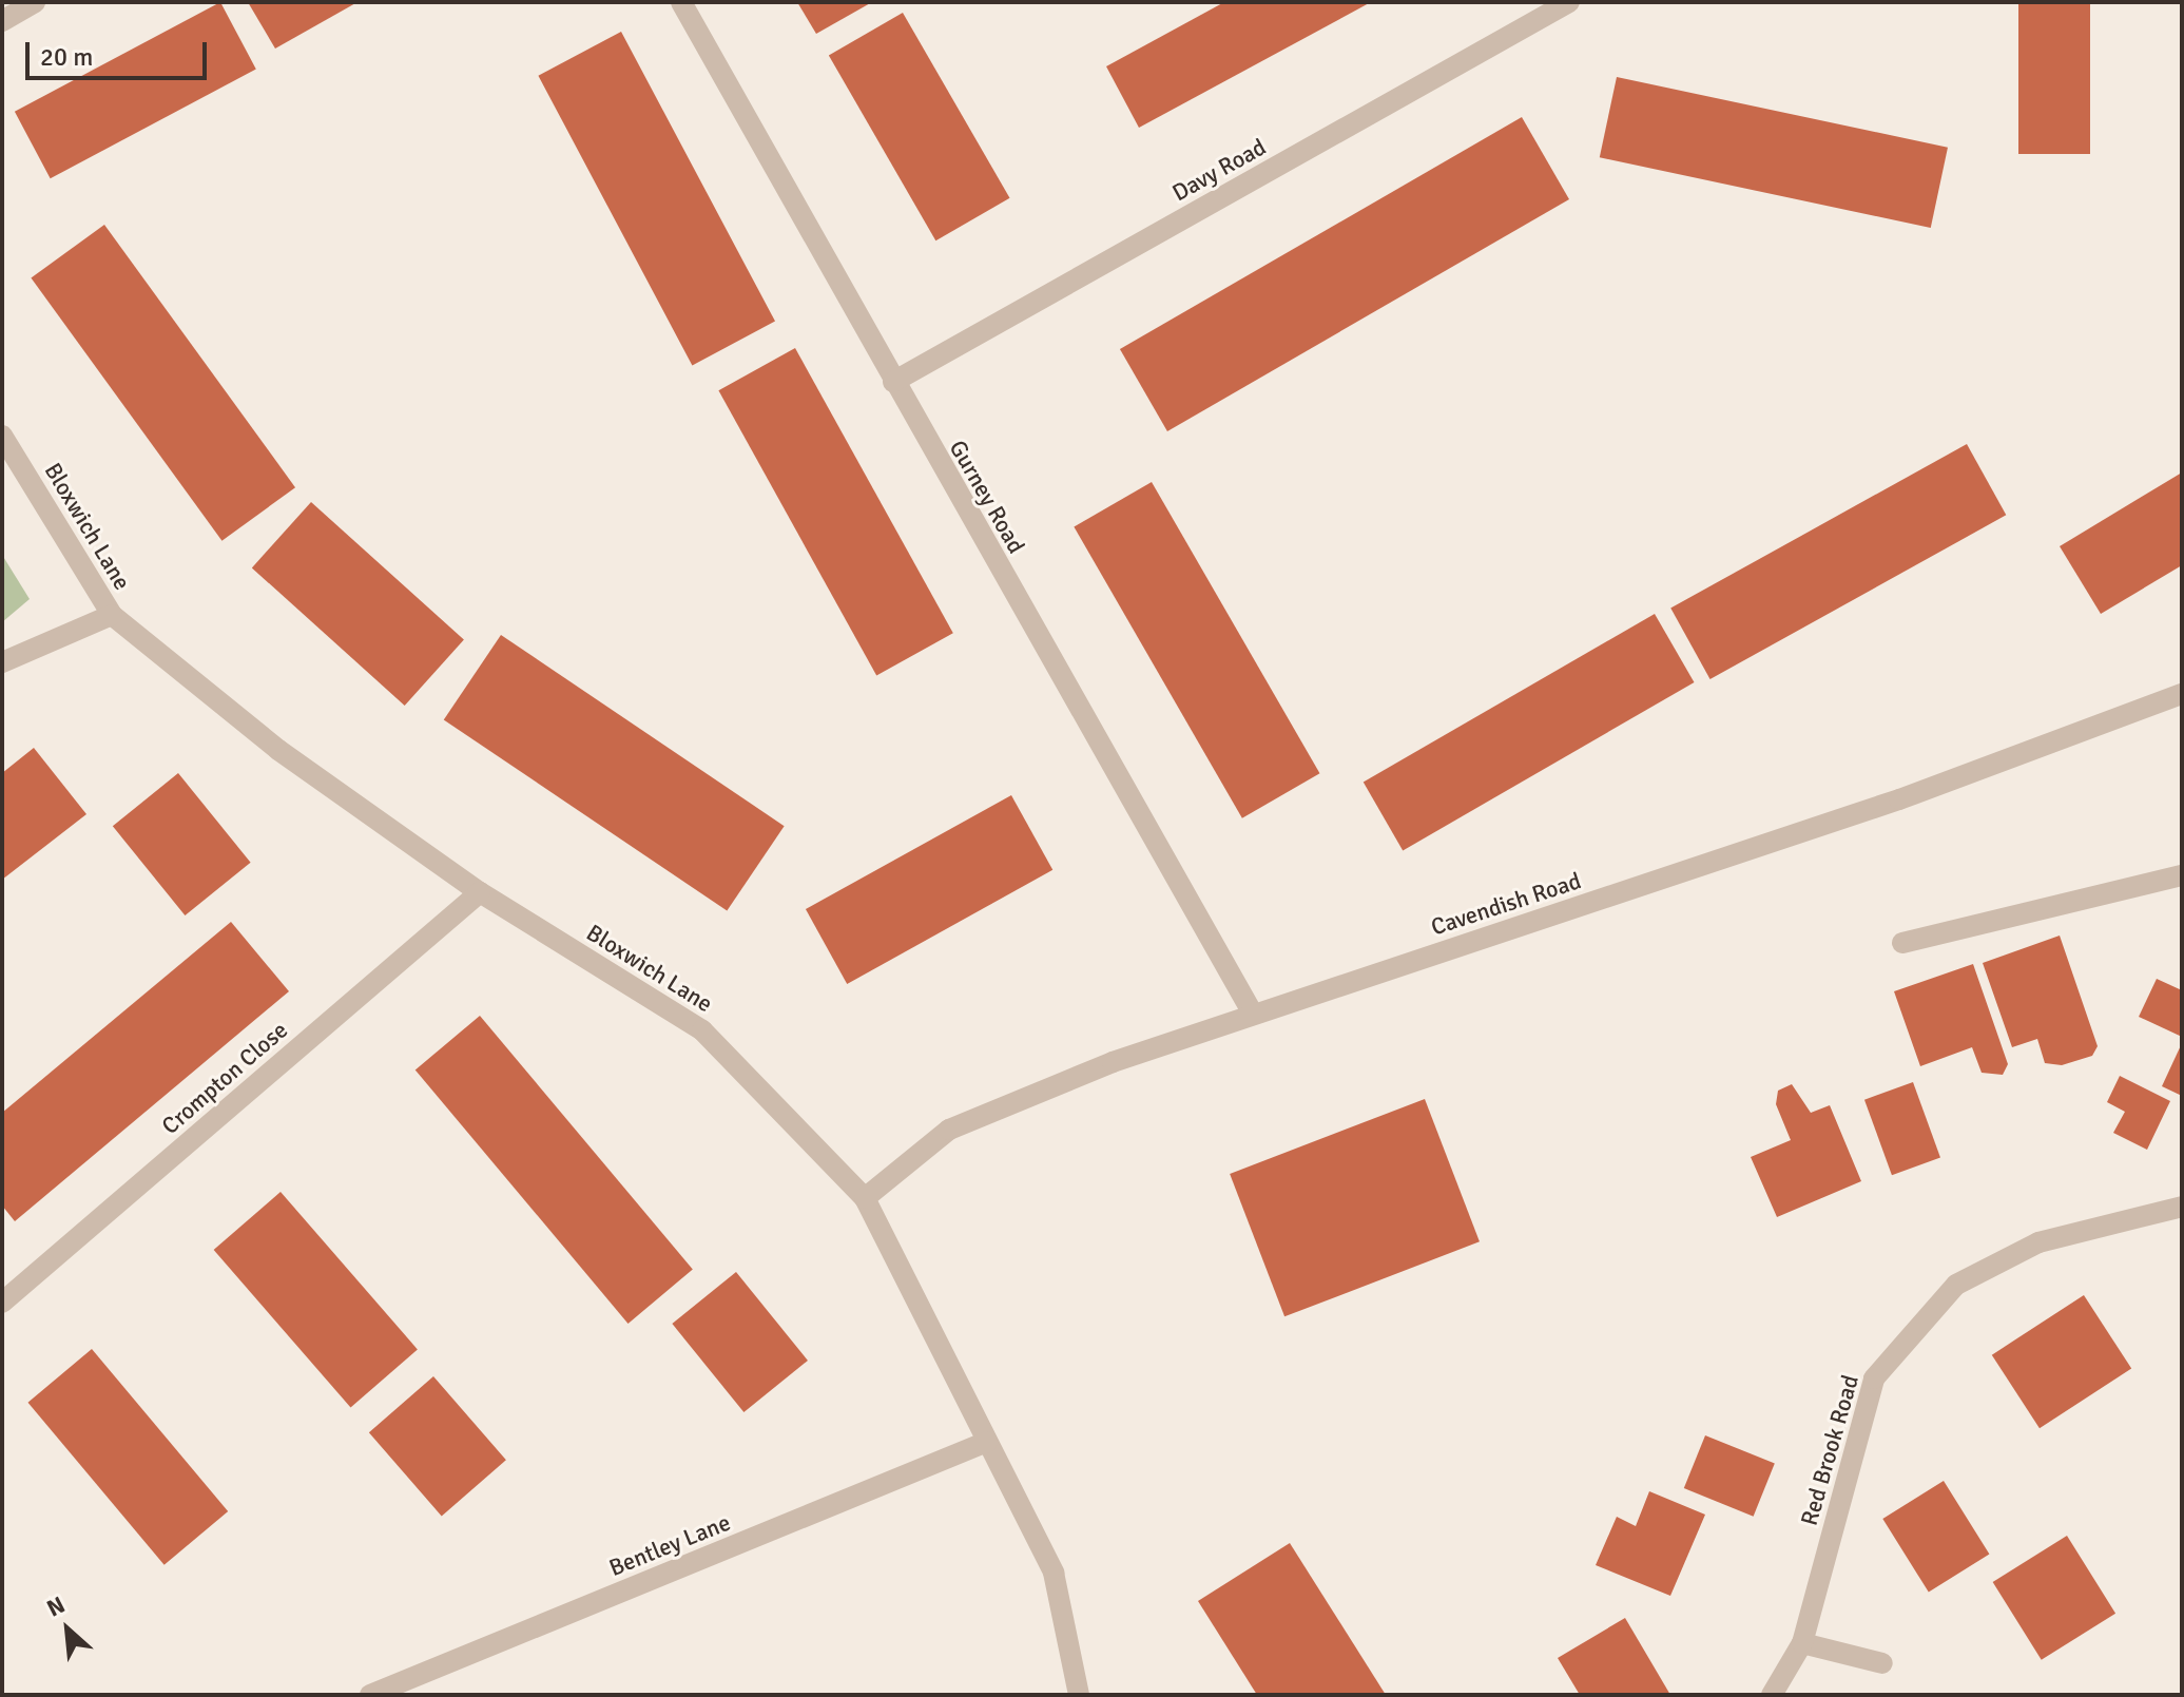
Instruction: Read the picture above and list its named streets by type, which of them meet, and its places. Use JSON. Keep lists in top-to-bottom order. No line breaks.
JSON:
{"streets":{"street":["Davy Road","Gurney Road","Bloxwich Lane","Cavendish Road","Crompton Close","Red Brook Road","Bentley Lane"]},"crossings":[["Davy Road","Gurney Road"],["Gurney Road","Cavendish Road"],["Bloxwich Lane","Cavendish Road"],["Bloxwich Lane","Crompton Close"],["Bloxwich Lane","Bentley Lane"]],"scale_bar":"20 m","north":"top left"}
